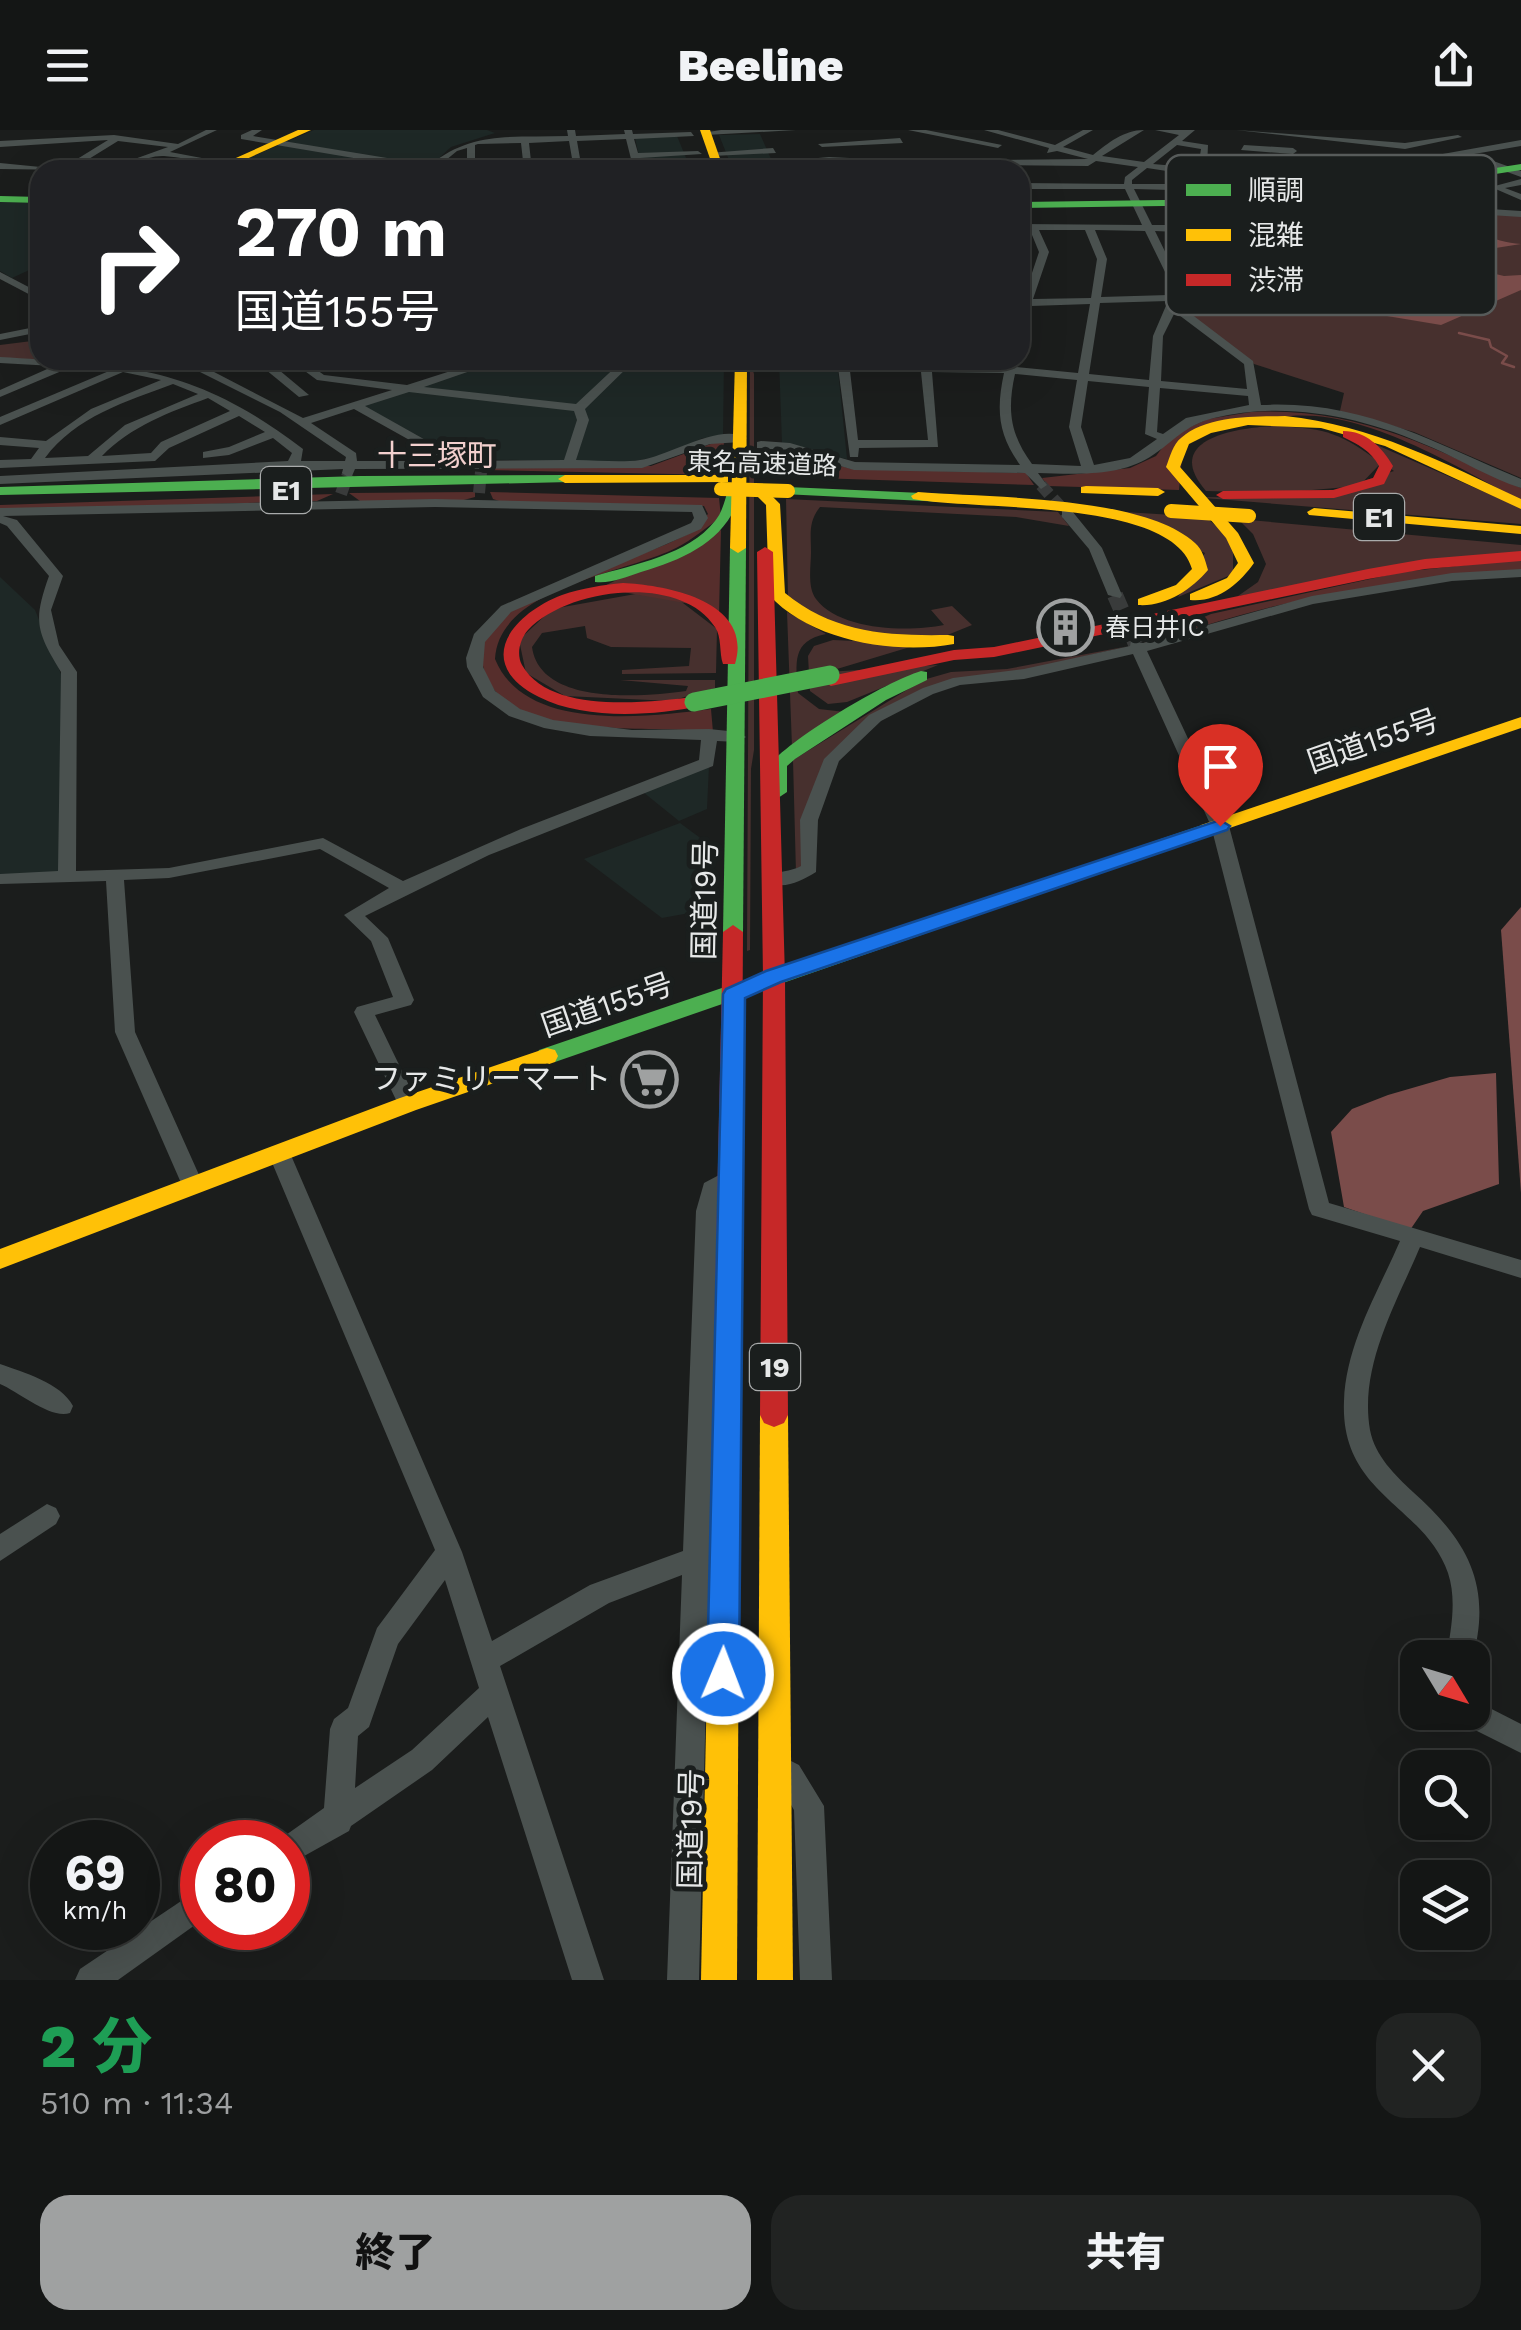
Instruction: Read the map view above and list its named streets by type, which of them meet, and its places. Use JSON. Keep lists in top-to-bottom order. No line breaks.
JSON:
{"streets":{"main road":["東名高速道路","E1","国道155号","国道19号","19"]},"crossings":[["国道155号","国道19号"]],"districts":["十三塚町"],"places":{"building":["春日井IC"],"supermarket":["ファミリーマート"]},"legend":["順調","混雑","渋滞"],"north":"bottom right","page":{"header":"Beeline","turn":["270 m","国道155号"],"speed":"69 km/h","limit":"80","heading":["2 分","510 m · 11:34"],"buttons":["終了","共有"]}}
